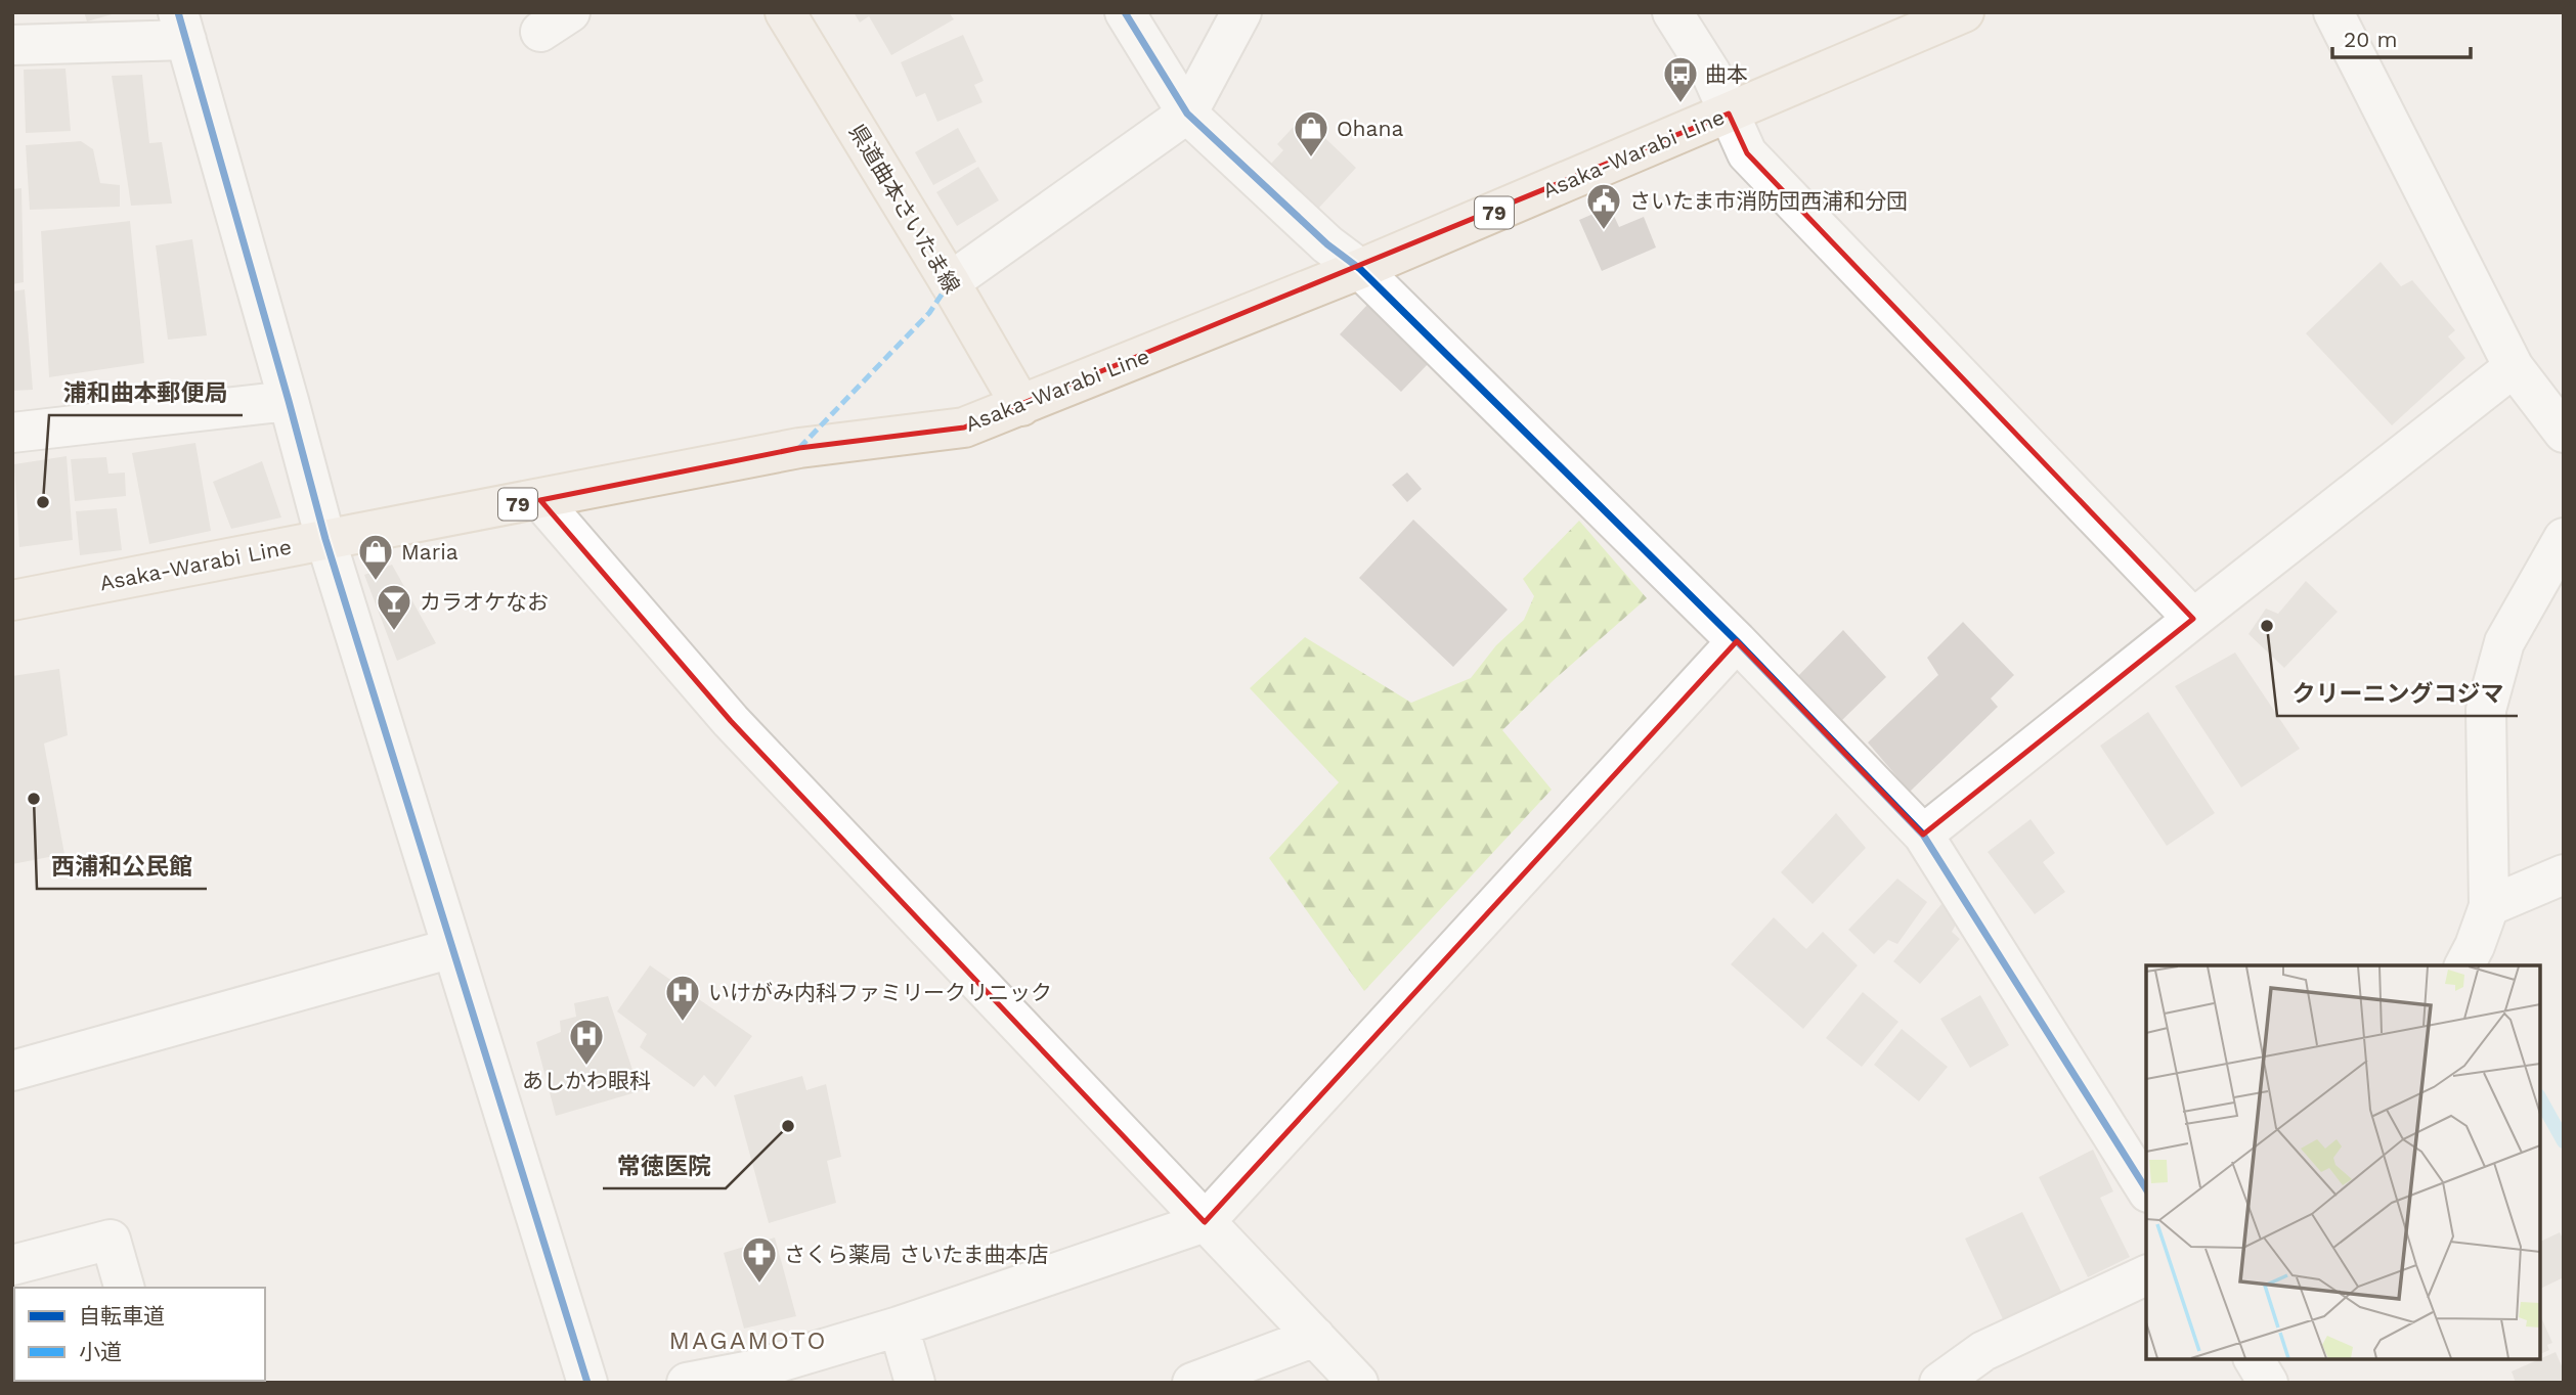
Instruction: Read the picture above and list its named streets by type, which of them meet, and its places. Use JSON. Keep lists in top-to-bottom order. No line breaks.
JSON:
{"streets":{"main road":["Asaka-Warabi Line","県道曲本さいたま線","79"]},"crossings":[["Asaka-Warabi Line","県道曲本さいたま線"]],"districts":["MAGAMOTO"],"places":{"bus stop":["曲本"],"shop":["Ohana","Maria"],"public building":["さいたま市消防団西浦和分団"],"other":["浦和曲本郵便局","クリーニングコジマ","西浦和公民館","常徳医院"],"bar":["カラオケなお"],"hospital":["いけがみ内科ファミリークリニック","あしかわ眼科"],"pharmacy":["さくら薬局 さいたま曲本店"]},"legend":["自転車道","小道"],"scale_bar":"20 m"}
